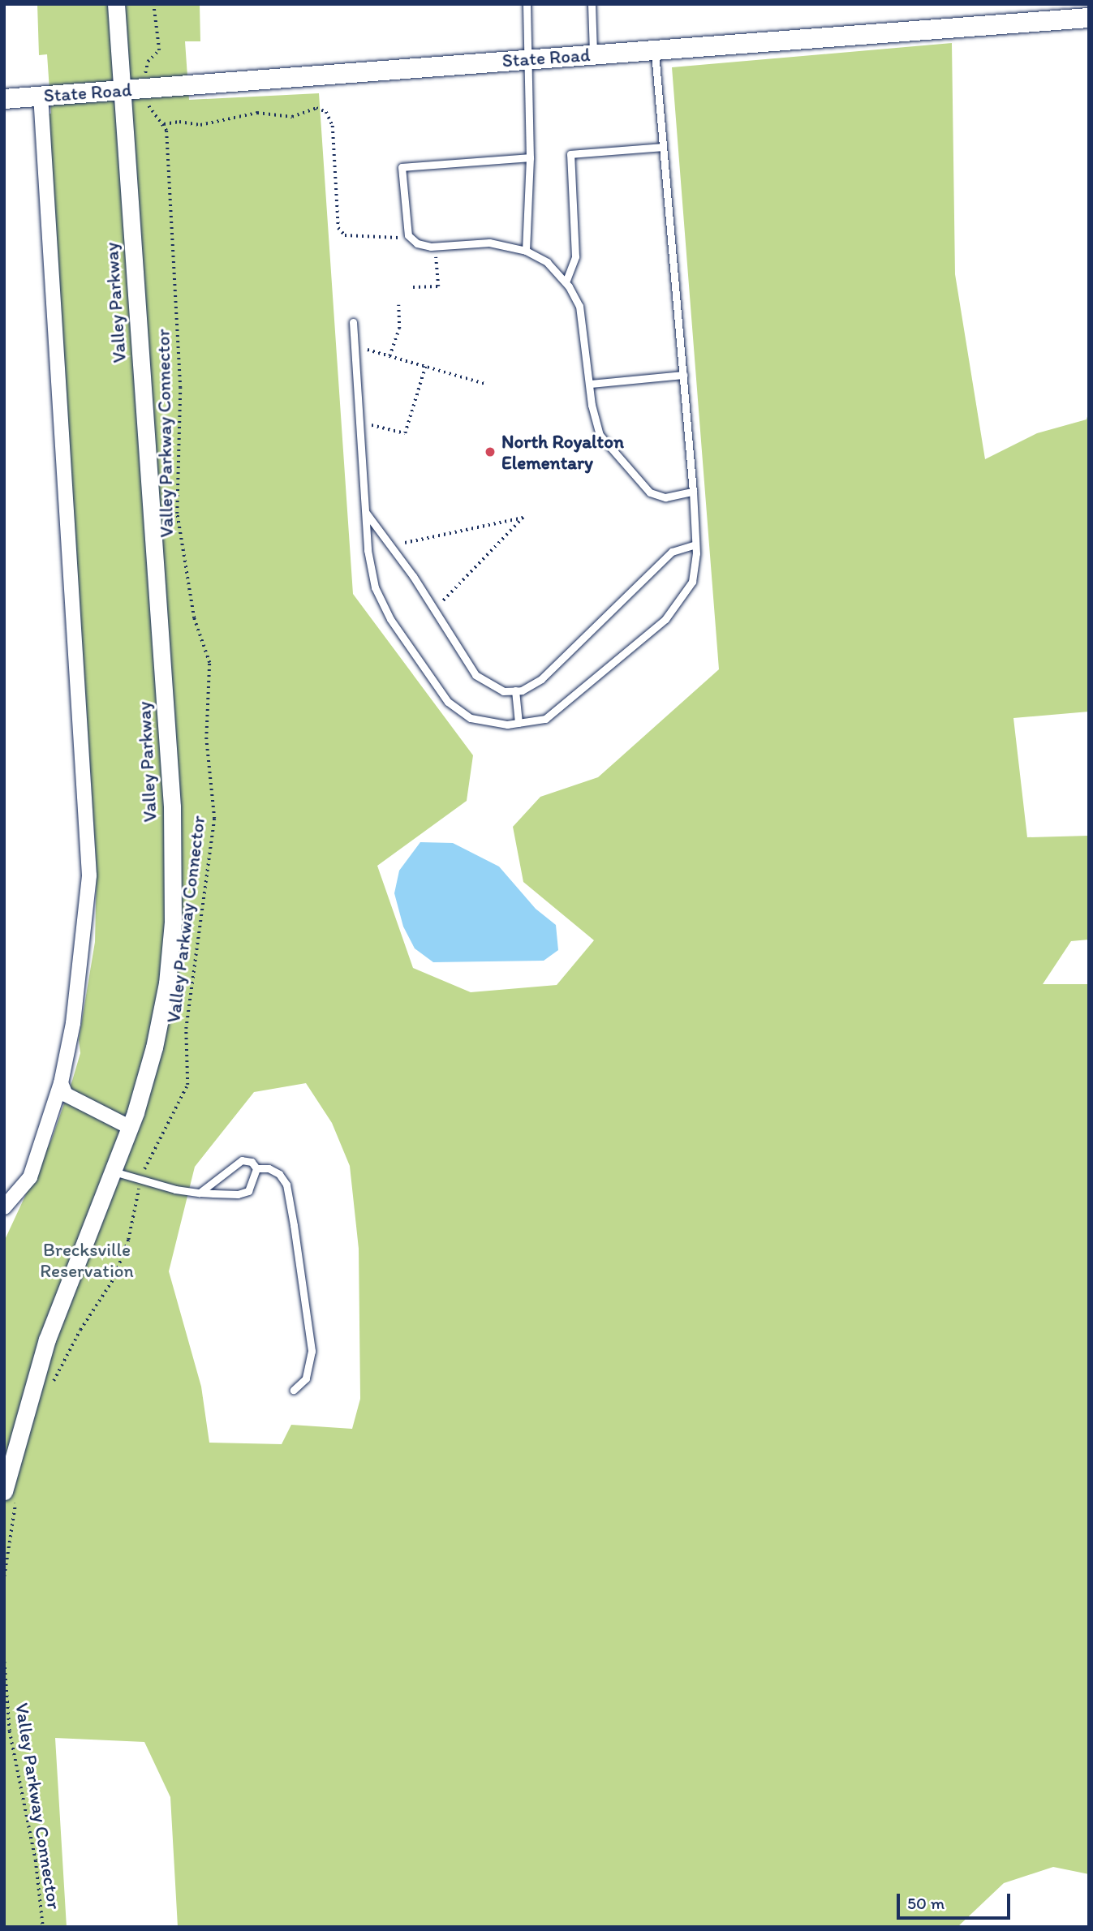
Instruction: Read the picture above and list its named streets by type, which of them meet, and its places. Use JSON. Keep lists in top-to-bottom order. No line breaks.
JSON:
{"streets":{"main road":["State Road"],"street":["Valley Parkway"],"path":["Valley Parkway Connector"]},"crossings":[["State Road","Valley Parkway"]],"parks":["Brecksville Reservation"],"places":["North Royalton Elementary"],"scale_bar":"50 m"}
